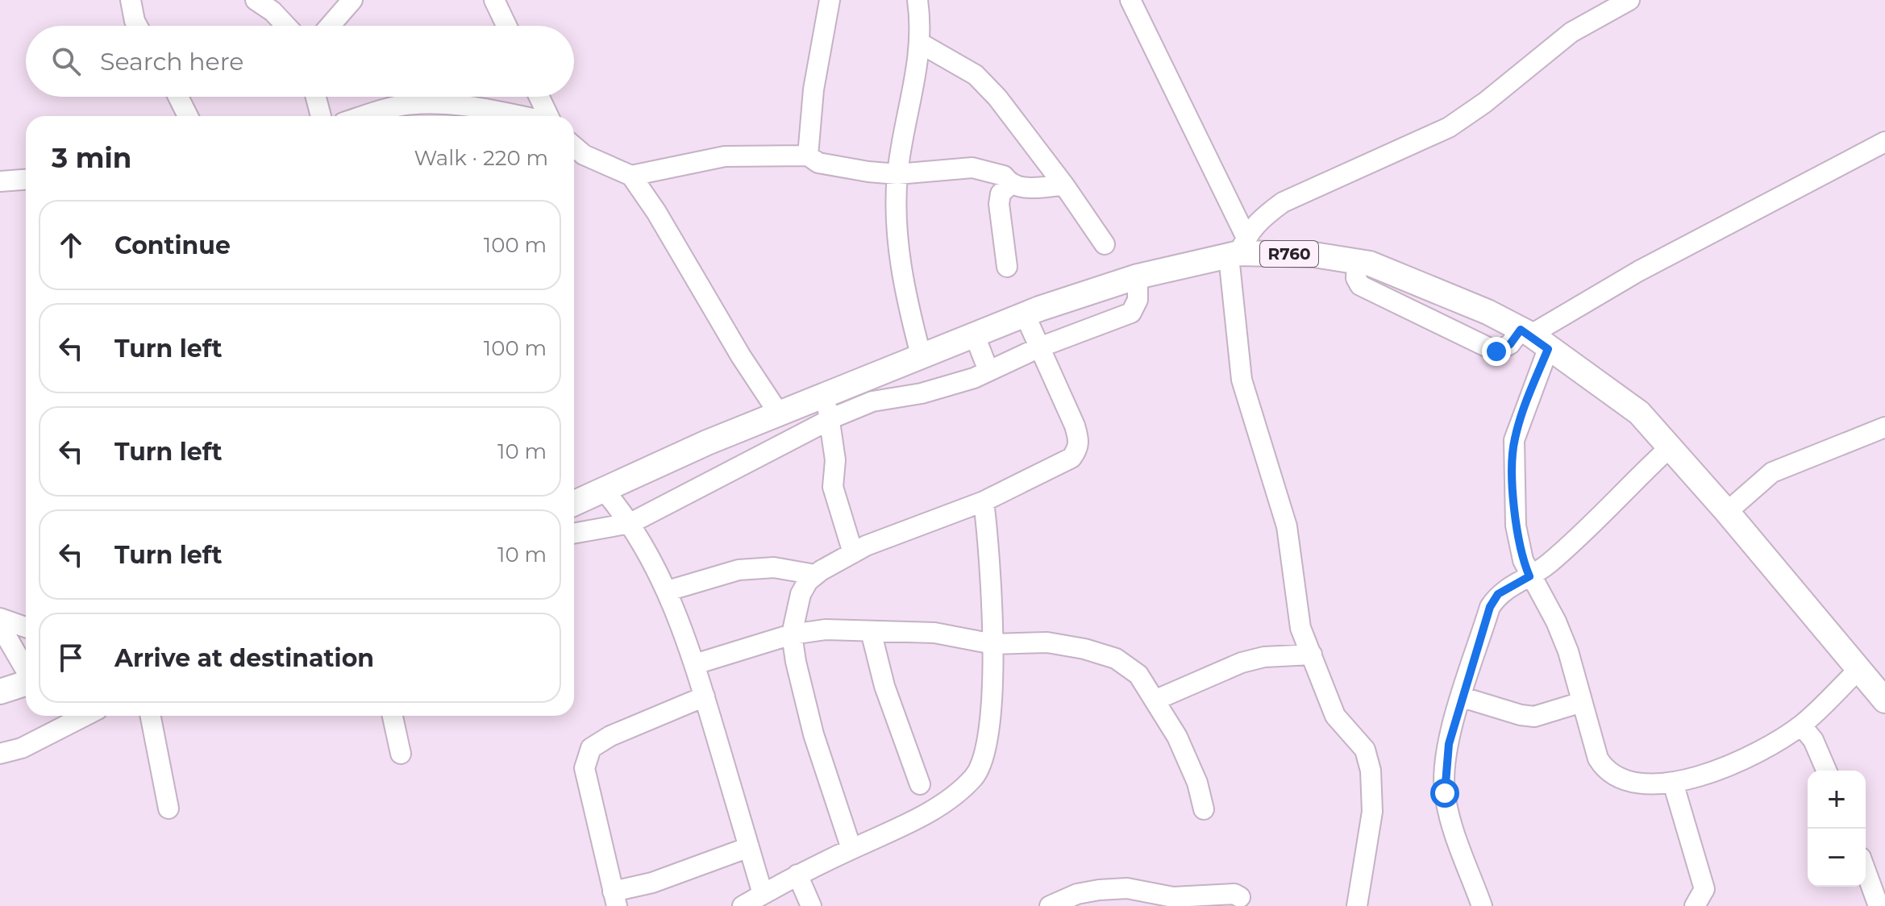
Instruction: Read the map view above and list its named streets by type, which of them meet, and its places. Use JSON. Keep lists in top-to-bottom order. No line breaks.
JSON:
{"streets":{"main road":["R760"]},"page":{"search":"Search here","heading":["3 min","Walk · 220 m"],"list":[["Continue","100 m"],["Turn left","100 m"],["Turn left","10 m"],["Turn left","10 m"],"Arrive at destination"],"map_buttons":["+","−"]}}
